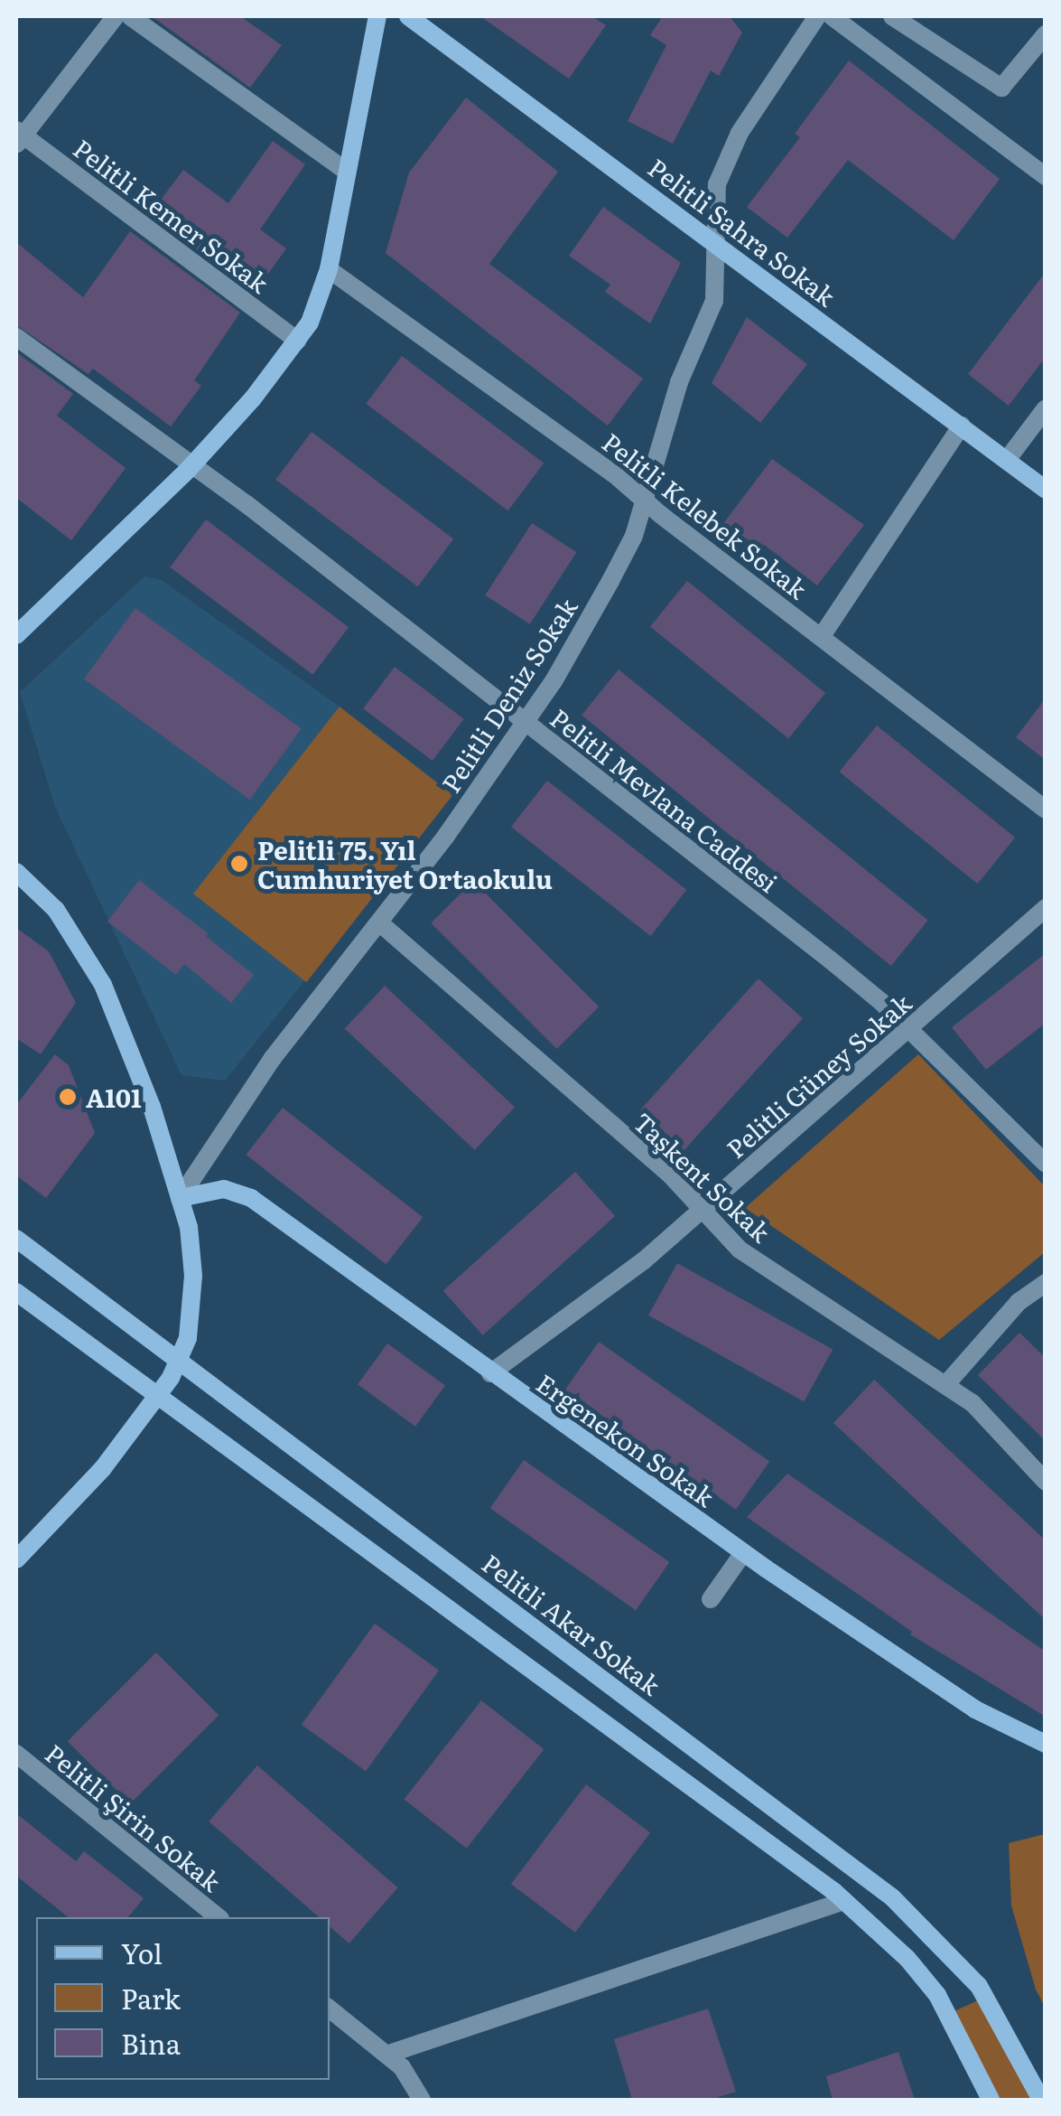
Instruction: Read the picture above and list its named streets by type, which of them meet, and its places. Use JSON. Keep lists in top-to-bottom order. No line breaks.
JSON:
{"streets":{"street":["Pelitli Kemer Sokak","Pelitli Sahra Sokak","Pelitli Kelebek Sokak","Pelitli Deniz Sokak","Pelitli Mevlana Caddesi","Pelitli Güney Sokak","Taşkent Sokak","Ergenekon Sokak","Pelitli Akar Sokak","Pelitli Şirin Sokak"]},"crossings":[["Pelitli Sahra Sokak","Pelitli Deniz Sokak"],["Pelitli Kelebek Sokak","Pelitli Deniz Sokak"],["Pelitli Deniz Sokak","Pelitli Mevlana Caddesi"],["Pelitli Deniz Sokak","Taşkent Sokak"],["Pelitli Deniz Sokak","Ergenekon Sokak"],["Pelitli Mevlana Caddesi","Pelitli Güney Sokak"],["Pelitli Güney Sokak","Taşkent Sokak"],["Pelitli Güney Sokak","Ergenekon Sokak"]],"places":["Pelitli 75. Yıl Cumhuriyet Ortaokulu","A101"],"legend":["Yol","Park","Bina"]}
